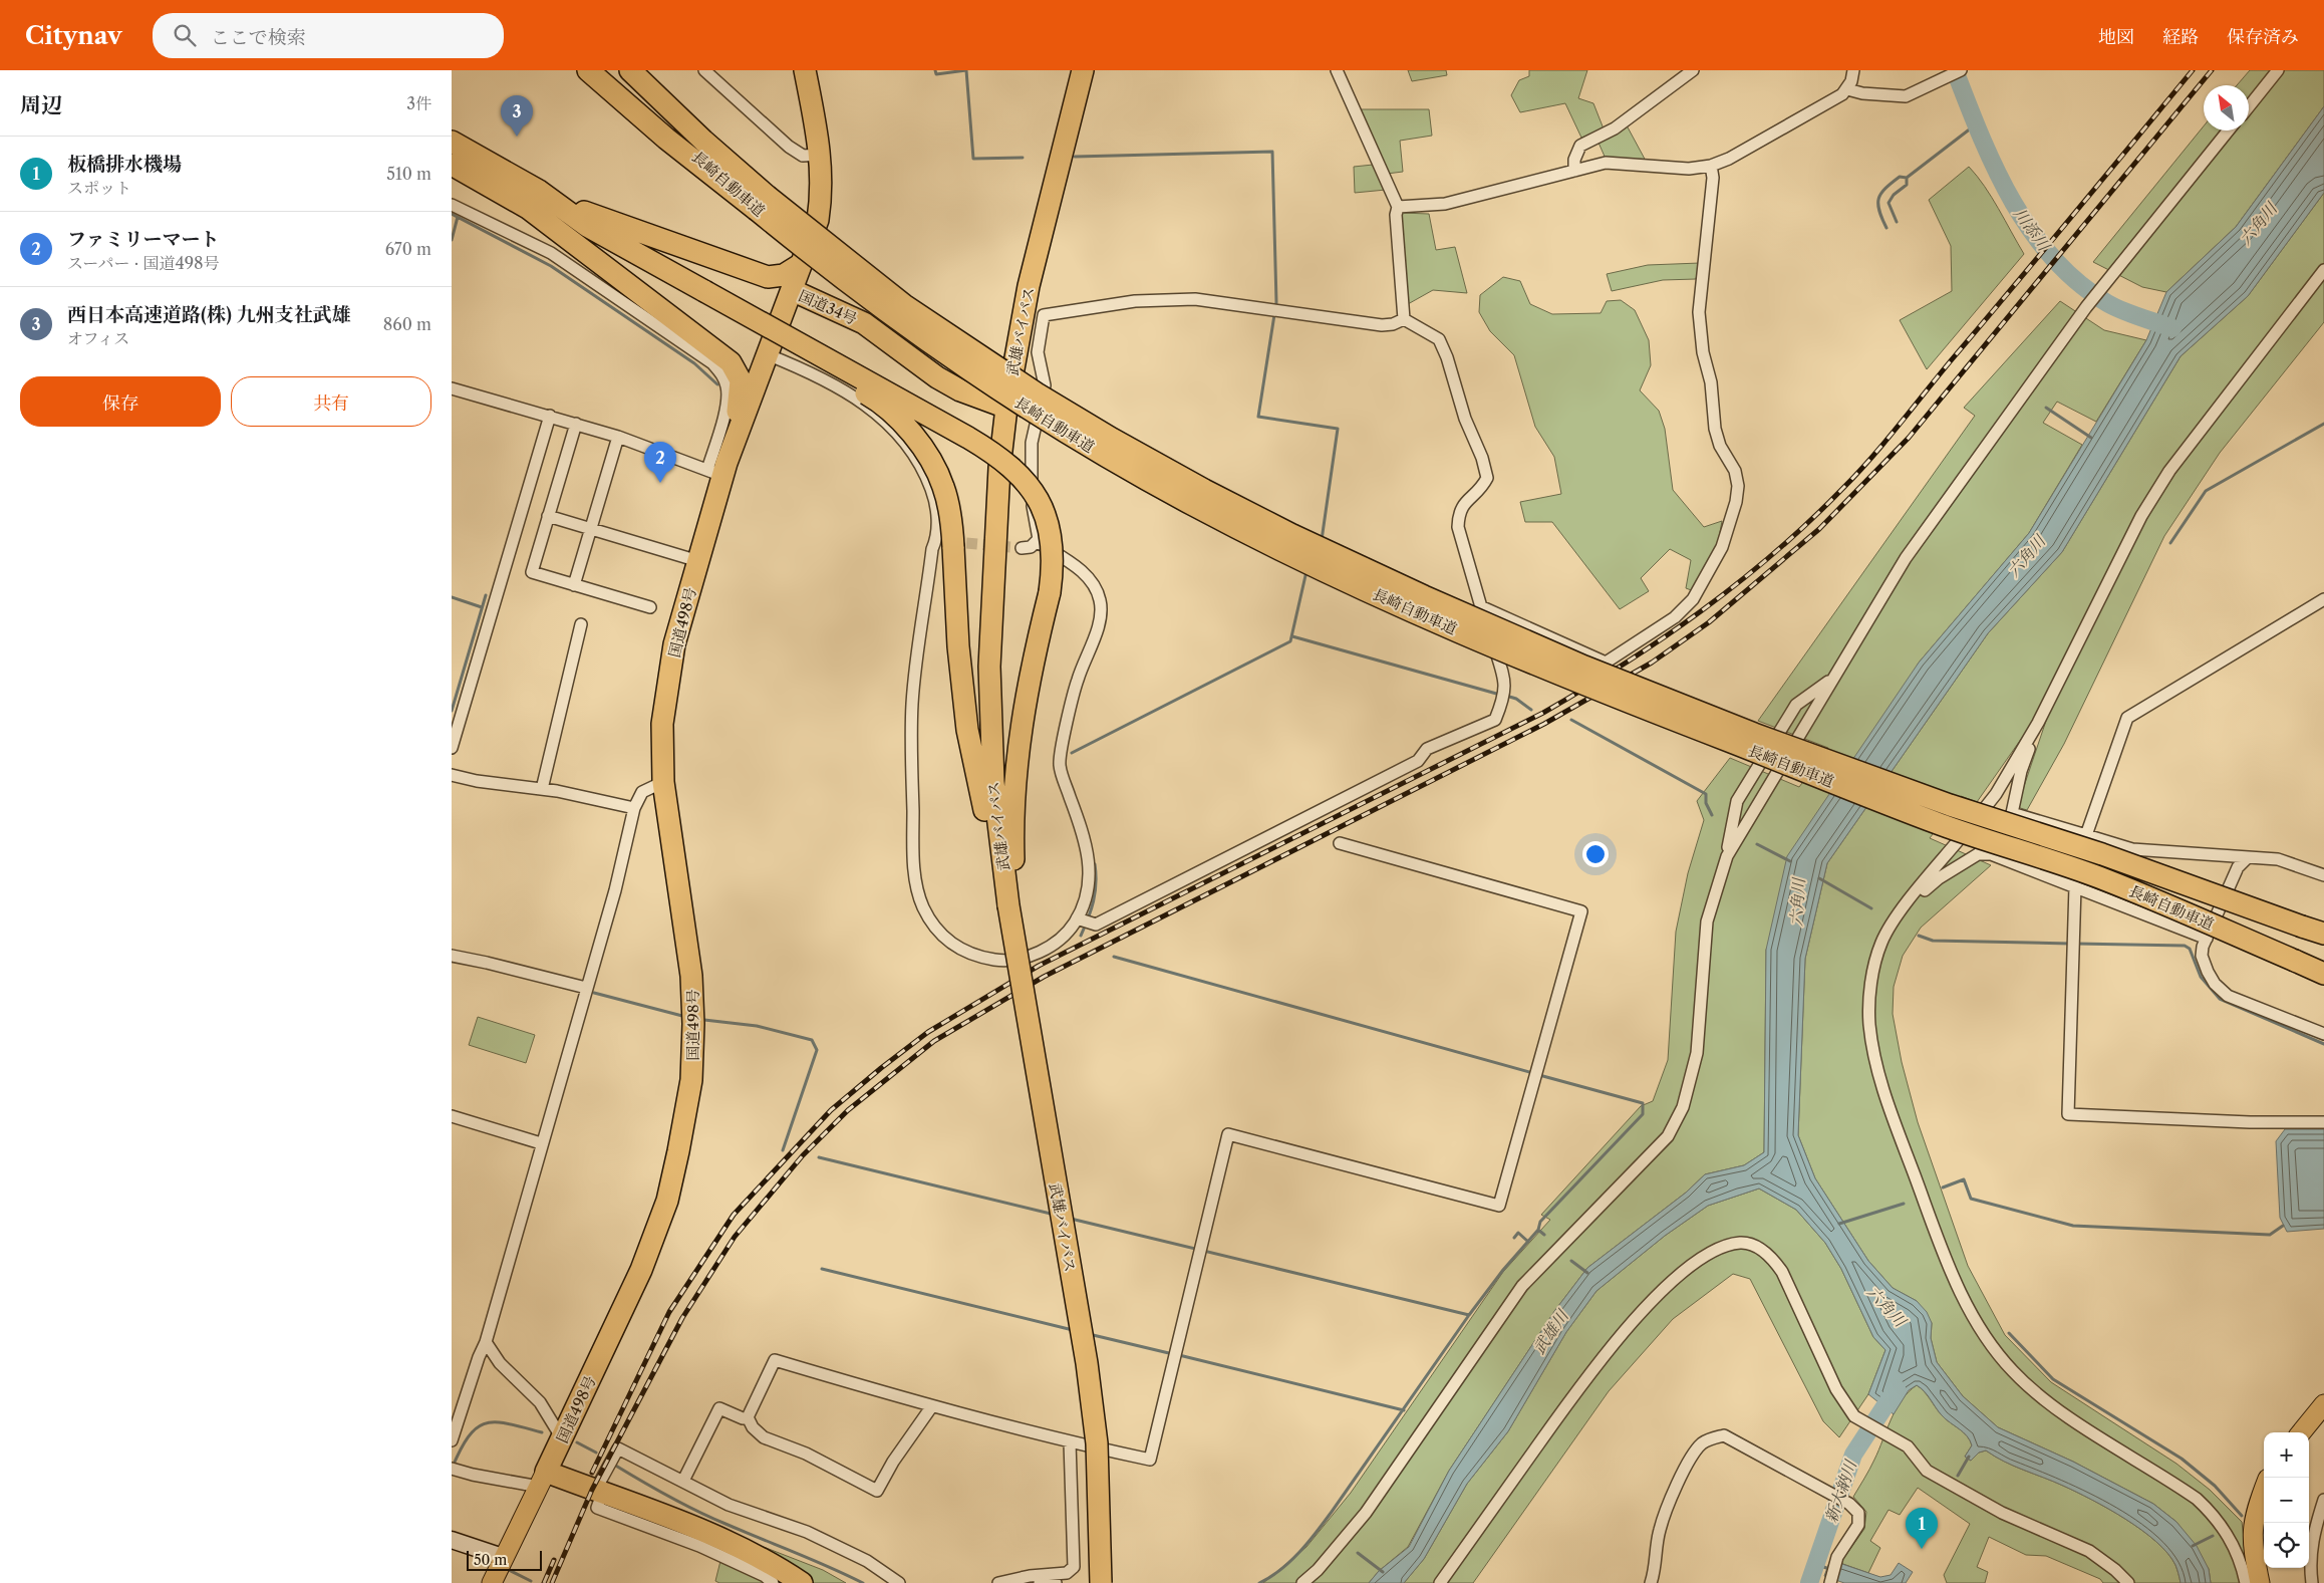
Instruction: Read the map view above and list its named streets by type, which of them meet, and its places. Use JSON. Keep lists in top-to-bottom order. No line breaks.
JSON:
{"streets":{"highway":["長崎自動車道","国道34号","武雄バイパス","国道498号"]},"crossings":[["国道34号","武雄バイパス"],["国道34号","国道498号"]],"water":["六角川","川添川","武雄川","新大納川"],"scale_bar":"50 m","north":"top left","page":{"header":"Citynav","search":"ここで検索","nav":["地図","経路","保存済み"],"heading":["周辺","3件"],"pins":["3","2","1"],"list":[{"mark":"1","name":"板橋排水機場","note":"スポット","value":"510 m"},{"mark":"2","name":"ファミリーマート","note":"スーパー · 国道498号","value":"670 m"},{"mark":"3","name":"西日本高速道路(株) 九州支社武雄","note":"オフィス","value":"860 m"}],"buttons":["保存","共有"],"map_buttons":["+","−"],"scale":"50 m"}}
